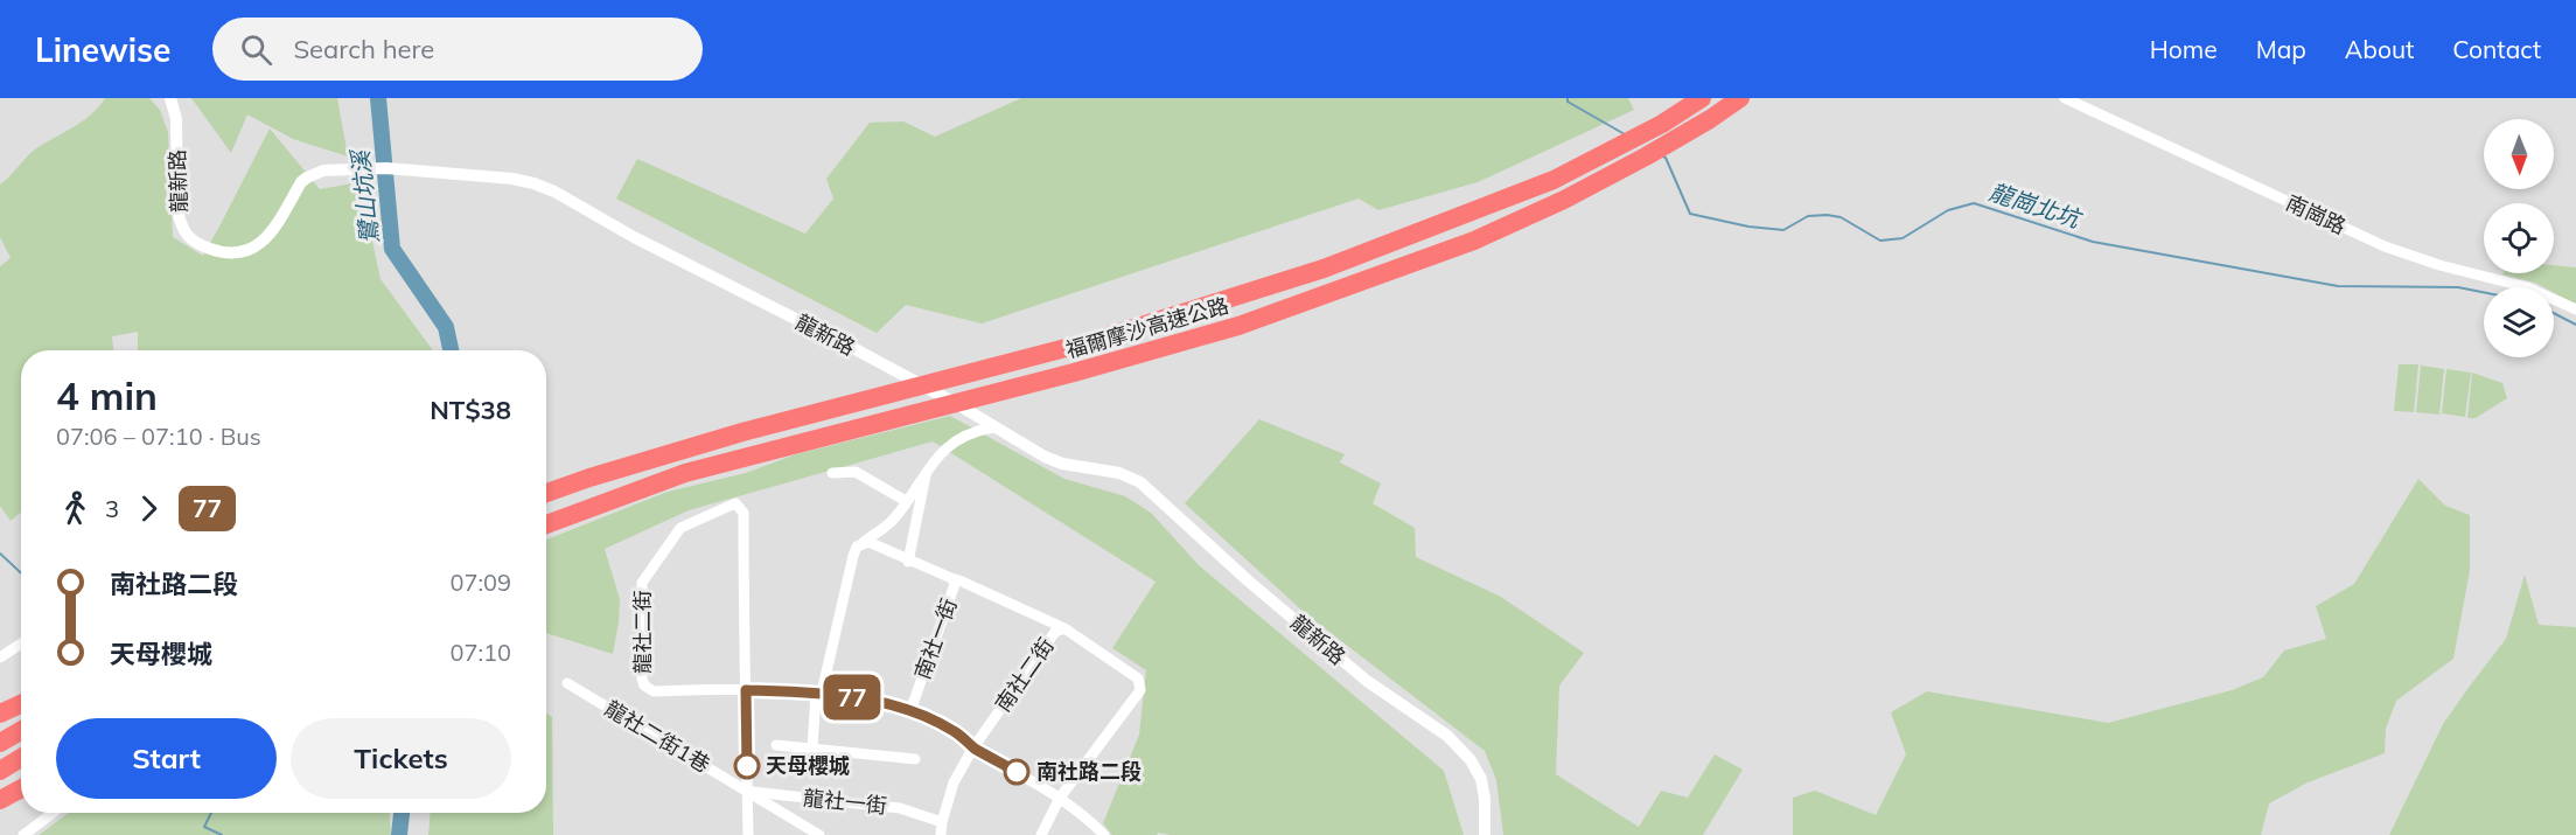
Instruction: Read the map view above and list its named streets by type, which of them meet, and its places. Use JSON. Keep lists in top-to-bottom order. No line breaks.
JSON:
{"streets":{"highway":["福爾摩沙高速公路"],"street":["龍新路","南崗路","龍社二街","南社一街","南社二街","龍社二街1巷","龍社一街"]},"crossings":[["龍社二街","龍社二街1巷"],["龍社二街","龍社一街"],["南社二街","龍社一街"],["龍社二街1巷","龍社一街"]],"water":["鷺山坑溪","龍崗北坑"],"places":["天母櫻城","南社路二段"],"lines":["bus line 77"],"north":"bottom","page":{"header":"Linewise","search":"Search here","nav":["Home","Map","About","Contact"],"on_map":"77","heading":["4 min","07:06 – 07:10 · Bus","NT$38"],"legs":["3","77"],"list":[{"name":"南社路二段","value":"07:09"},{"name":"天母櫻城","value":"07:10"}],"buttons":["Start","Tickets"]}}
